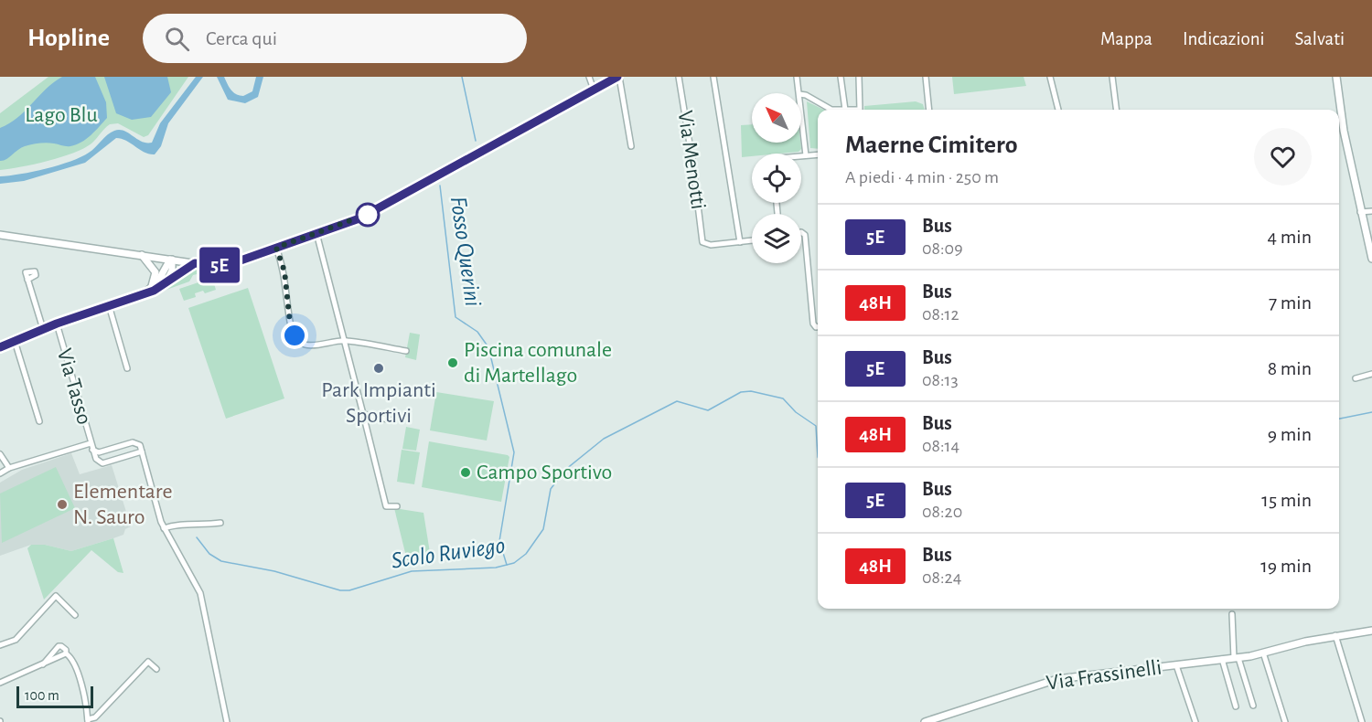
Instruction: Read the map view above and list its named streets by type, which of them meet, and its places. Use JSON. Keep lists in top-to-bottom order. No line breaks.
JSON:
{"streets":{"street":["Via Menotti","Via Tasso","Via Frassinelli"]},"water":["Fosso Querini","Scolo Ruviego"],"parks":["Lago Blu"],"places":["Piscina comunale di Martellago","Park Impianti Sportivi","Campo Sportivo","Elementare N. Sauro"],"lines":["bus line 5E"],"scale_bar":"100 m","north":"top left","page":{"header":"Hopline","search":"Cerca qui","nav":["Mappa","Indicazioni","Salvati"],"on_map":"5E","heading":["Maerne Cimitero","A piedi · 4 min · 250 m"],"list":[{"mark":"5E","name":"Bus","note":"08:09","value":"4 min"},{"mark":"48H","name":"Bus","note":"08:12","value":"7 min"},{"mark":"5E","name":"Bus","note":"08:13","value":"8 min"},{"mark":"48H","name":"Bus","note":"08:14","value":"9 min"},{"mark":"5E","name":"Bus","note":"08:20","value":"15 min"},{"mark":"48H","name":"Bus","note":"08:24","value":"19 min"}],"scale":"100 m"}}
